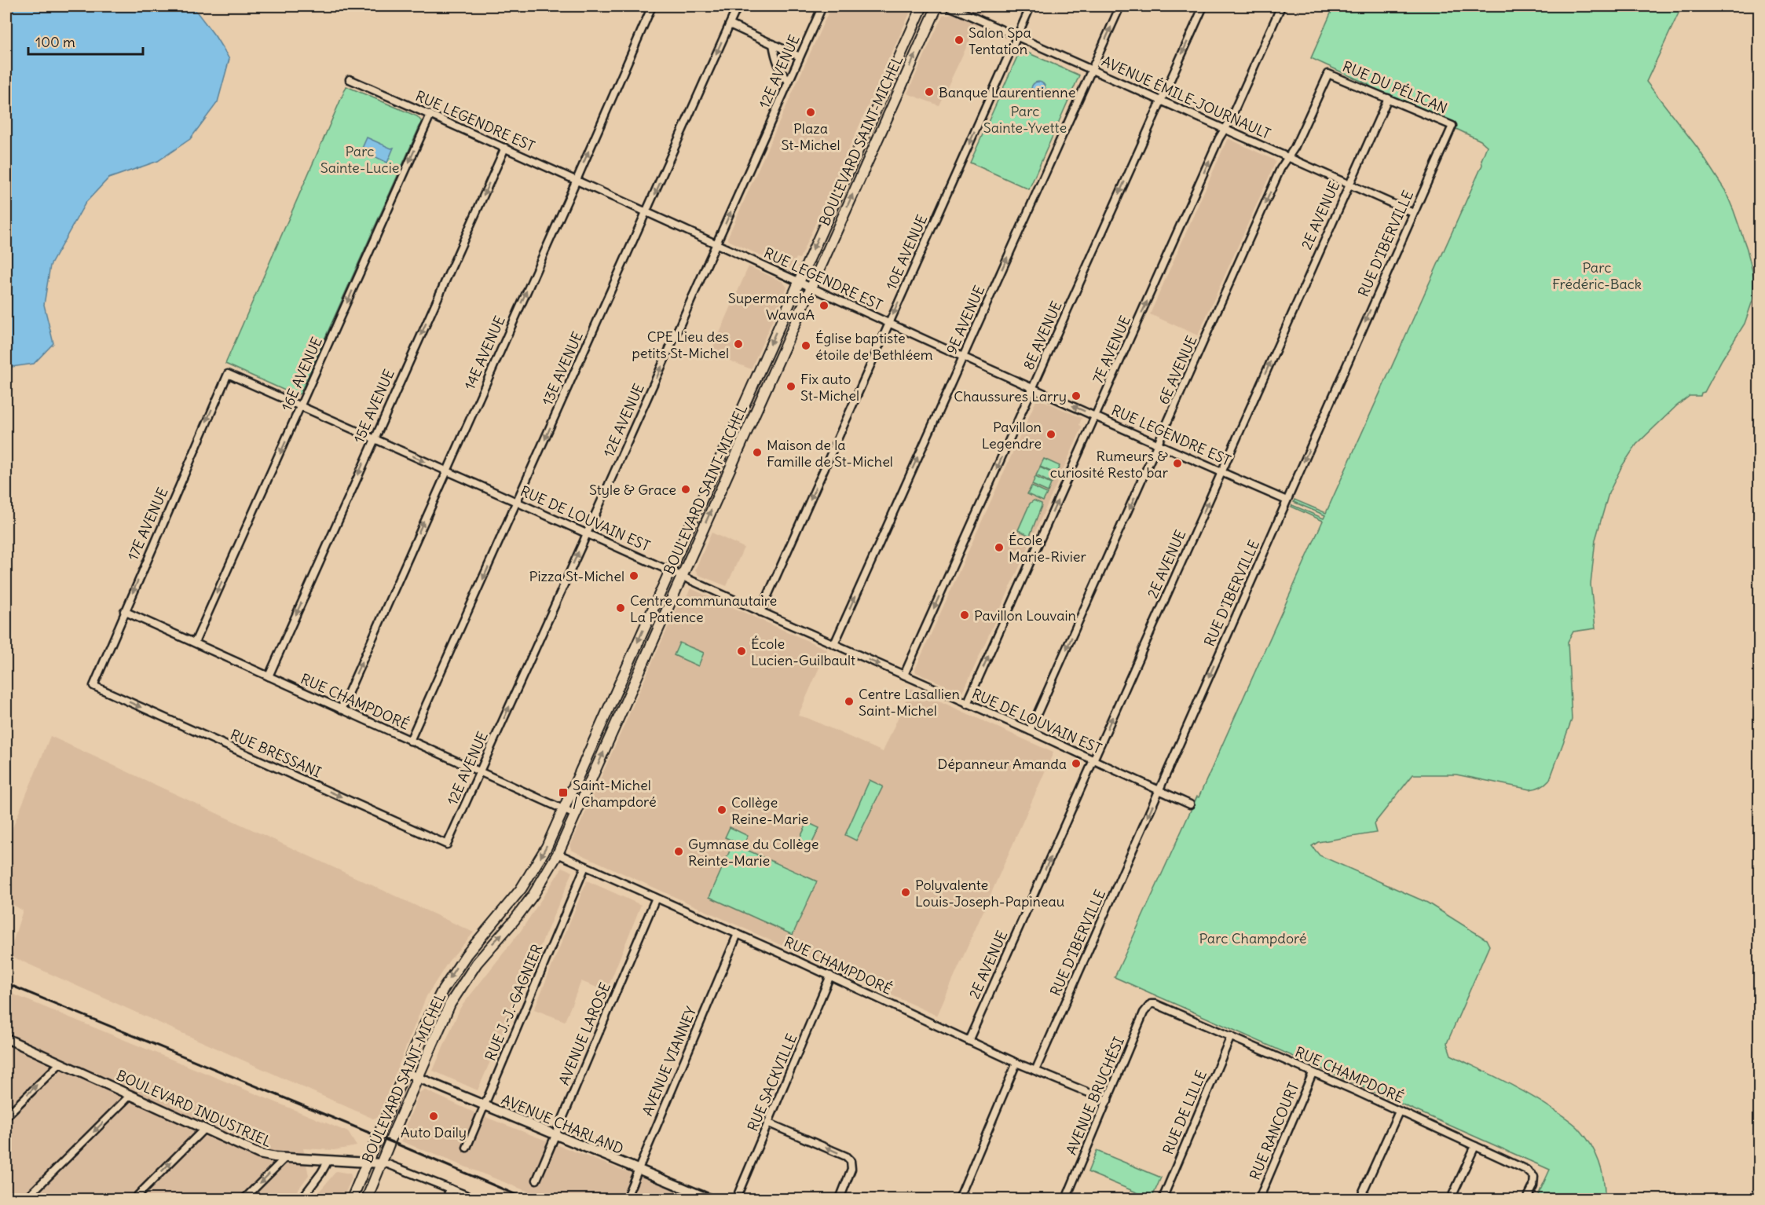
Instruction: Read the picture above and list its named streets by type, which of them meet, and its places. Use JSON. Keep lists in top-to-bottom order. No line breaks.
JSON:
{"streets":{"main road":["BOULEVARD SAINT-MICHEL"],"street":["12E AVENUE","RUE DU PÉLICAN","AVENUE ÉMILE-JOURNAULT","RUE LEGENDRE EST","2E AVENUE","RUE D'IBERVILLE","10E AVENUE","9E AVENUE","8E AVENUE","7E AVENUE","14E AVENUE","13E AVENUE","6E AVENUE","16E AVENUE","15E AVENUE","RUE DE LOUVAIN EST","17E AVENUE","RUE CHAMPDORÉ","RUE BRESSANI","RUE J.-J.-GAGNIER","AVENUE LAROSE","AVENUE VIANNEY","RUE SACKVILLE","AVENUE BRUCHÉSI","BOULEVARD INDUSTRIEL","RUE DE LILLE","AVENUE CHARLAND","RUE RANCOURT"]},"crossings":[["12E AVENUE","RUE LEGENDRE EST"],["12E AVENUE","RUE DE LOUVAIN EST"],["12E AVENUE","RUE CHAMPDORÉ"],["12E AVENUE","RUE BRESSANI"],["RUE DU PÉLICAN","2E AVENUE"],["RUE DU PÉLICAN","RUE D'IBERVILLE"],["RUE DU PÉLICAN","6E AVENUE"],["AVENUE ÉMILE-JOURNAULT","2E AVENUE"],["AVENUE ÉMILE-JOURNAULT","RUE D'IBERVILLE"],["AVENUE ÉMILE-JOURNAULT","10E AVENUE"],["AVENUE ÉMILE-JOURNAULT","9E AVENUE"],["AVENUE ÉMILE-JOURNAULT","8E AVENUE"],["AVENUE ÉMILE-JOURNAULT","7E AVENUE"],["AVENUE ÉMILE-JOURNAULT","6E AVENUE"],["RUE LEGENDRE EST","BOULEVARD SAINT-MICHEL"],["RUE LEGENDRE EST","2E AVENUE"],["RUE LEGENDRE EST","RUE D'IBERVILLE"],["RUE LEGENDRE EST","10E AVENUE"],["RUE LEGENDRE EST","9E AVENUE"],["RUE LEGENDRE EST","8E AVENUE"],["RUE LEGENDRE EST","7E AVENUE"],["RUE LEGENDRE EST","14E AVENUE"],["RUE LEGENDRE EST","13E AVENUE"],["RUE LEGENDRE EST","6E AVENUE"],["RUE LEGENDRE EST","16E AVENUE"],["RUE LEGENDRE EST","15E AVENUE"],["BOULEVARD SAINT-MICHEL","RUE DE LOUVAIN EST"],["BOULEVARD SAINT-MICHEL","RUE CHAMPDORÉ"],["BOULEVARD SAINT-MICHEL","BOULEVARD INDUSTRIEL"],["BOULEVARD SAINT-MICHEL","AVENUE CHARLAND"],["2E AVENUE","RUE DE LOUVAIN EST"],["2E AVENUE","RUE CHAMPDORÉ"],["RUE D'IBERVILLE","RUE DE LOUVAIN EST"],["RUE D'IBERVILLE","RUE CHAMPDORÉ"],["10E AVENUE","RUE DE LOUVAIN EST"],["9E AVENUE","RUE DE LOUVAIN EST"],["8E AVENUE","RUE DE LOUVAIN EST"],["7E AVENUE","RUE DE LOUVAIN EST"],["14E AVENUE","RUE DE LOUVAIN EST"],["14E AVENUE","RUE CHAMPDORÉ"],["13E AVENUE","RUE DE LOUVAIN EST"],["13E AVENUE","RUE CHAMPDORÉ"],["6E AVENUE","RUE DE LOUVAIN EST"],["16E AVENUE","RUE DE LOUVAIN EST"],["16E AVENUE","RUE CHAMPDORÉ"],["15E AVENUE","RUE DE LOUVAIN EST"],["15E AVENUE","RUE CHAMPDORÉ"],["RUE DE LOUVAIN EST","17E AVENUE"],["17E AVENUE","RUE CHAMPDORÉ"],["17E AVENUE","RUE BRESSANI"],["RUE CHAMPDORÉ","RUE J.-J.-GAGNIER"],["RUE CHAMPDORÉ","AVENUE LAROSE"],["RUE CHAMPDORÉ","AVENUE VIANNEY"],["RUE CHAMPDORÉ","RUE SACKVILLE"],["RUE CHAMPDORÉ","AVENUE BRUCHÉSI"],["RUE CHAMPDORÉ","RUE DE LILLE"],["RUE CHAMPDORÉ","RUE RANCOURT"],["RUE J.-J.-GAGNIER","AVENUE CHARLAND"],["AVENUE LAROSE","AVENUE CHARLAND"],["AVENUE VIANNEY","AVENUE CHARLAND"]],"one_way":["12E AVENUE","2E AVENUE","RUE D'IBERVILLE","10E AVENUE","9E AVENUE","8E AVENUE","7E AVENUE","14E AVENUE","13E AVENUE","6E AVENUE","16E AVENUE","15E AVENUE","17E AVENUE","RUE BRESSANI"],"parks":["Parc Sainte-Yvette","Parc Sainte-Lucie","Parc Frédéric-Back","Parc Champdoré"],"places":{"other":["Salon Spa Tentation","Banque Laurentienne","Plaza St-Michel","Supermarché WawaA","CPE Lieu des petits St-Michel","Église baptiste étoile de Bethléem","Fix auto St-Michel","Chaussures Larry","Pavillon Legendre","Maison de la Famille de St-Michel","Rumeurs & curiosité Resto bar","Style & Grace","École Marie-Rivier","Pizza St-Michel","Centre communautaire La Patience","Pavillon Louvain","École Lucien-Guilbault","Centre Lasallien Saint-Michel","Dépanneur Amanda","Collège Reine-Marie","Gymnase du Collège Reinte-Marie","Polyvalente Louis-Joseph-Papineau","Auto Daily"],"transit":["Saint-Michel / Champdoré"]},"scale_bar":"100 m"}
